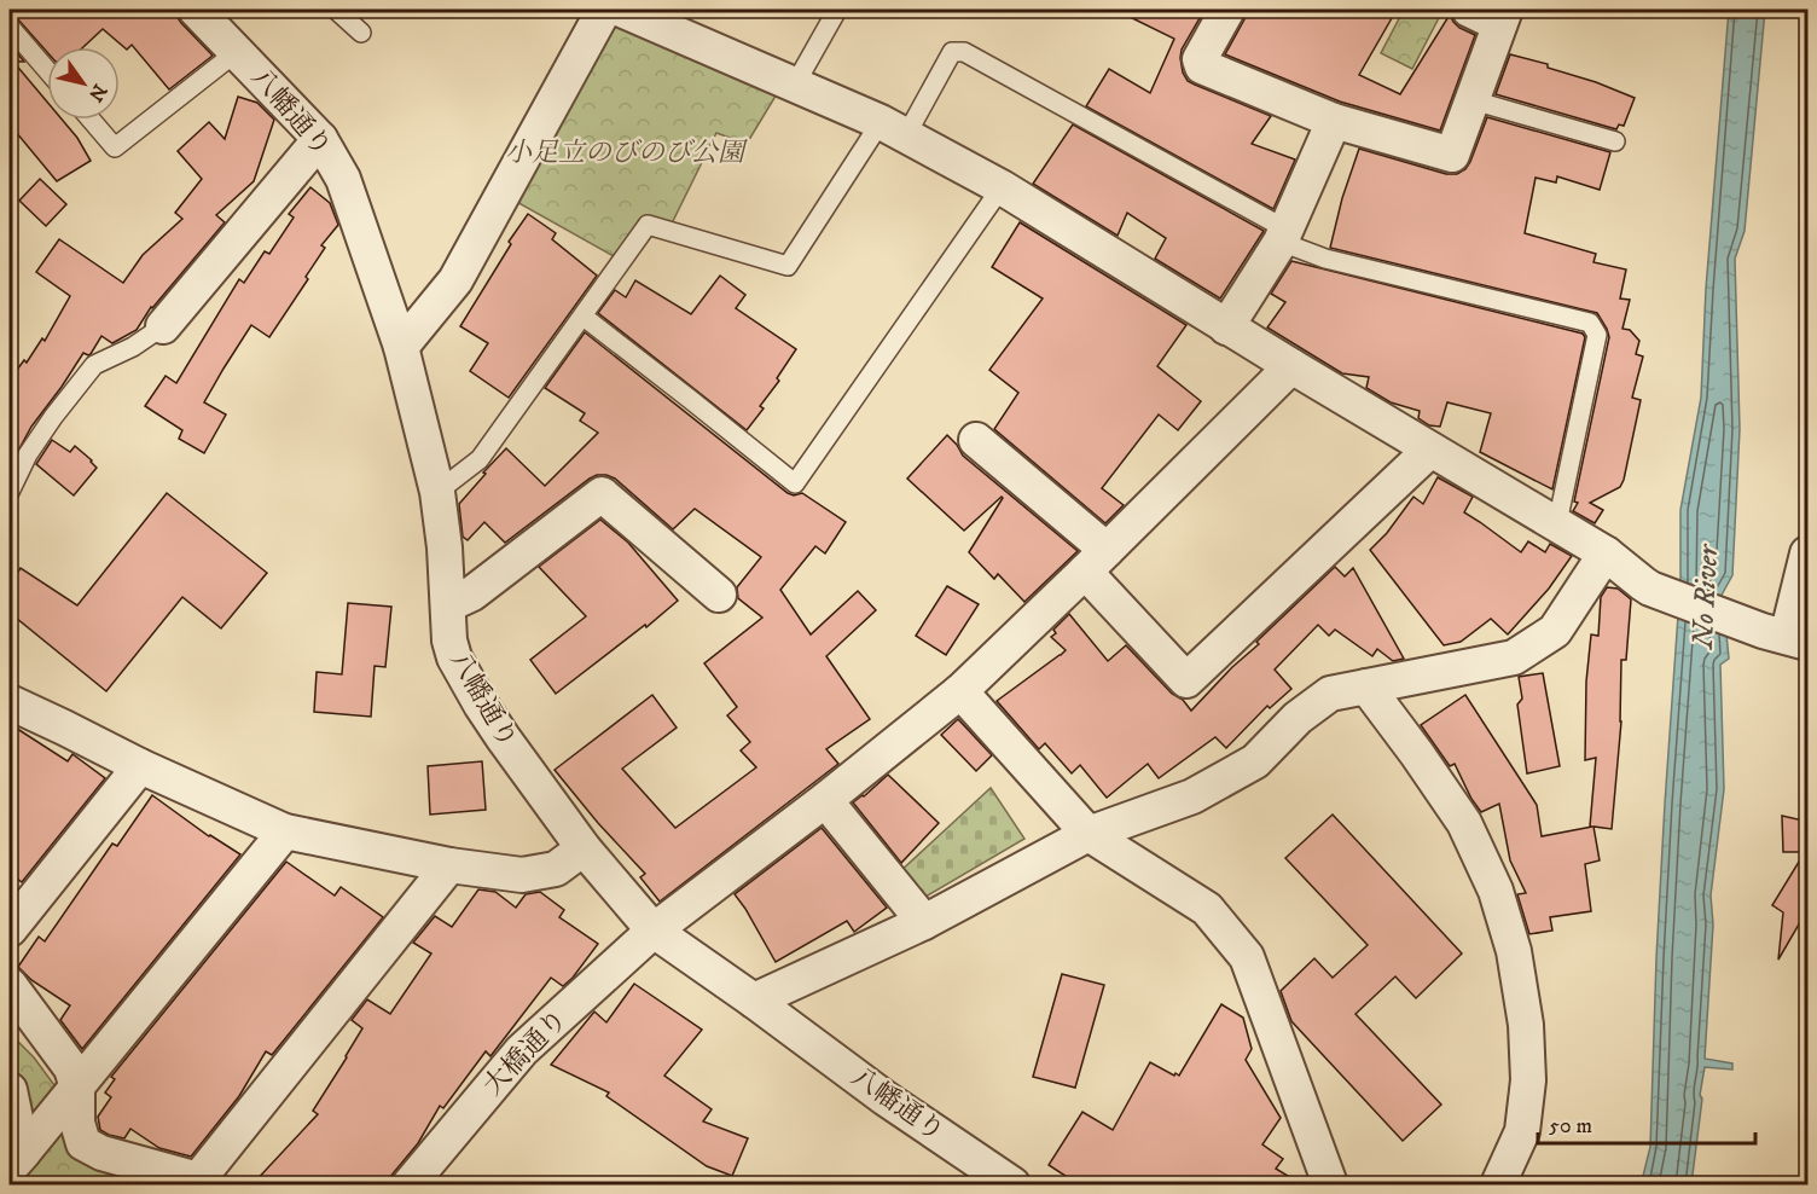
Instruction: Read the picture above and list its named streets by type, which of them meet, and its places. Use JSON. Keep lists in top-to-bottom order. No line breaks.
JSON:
{"streets":{"street":["八幡通り","大橋通り"]},"crossings":[["八幡通り","大橋通り"]],"water":["No River"],"parks":["小足立のびのび公園"],"scale_bar":"50 m","north":"bottom right"}
